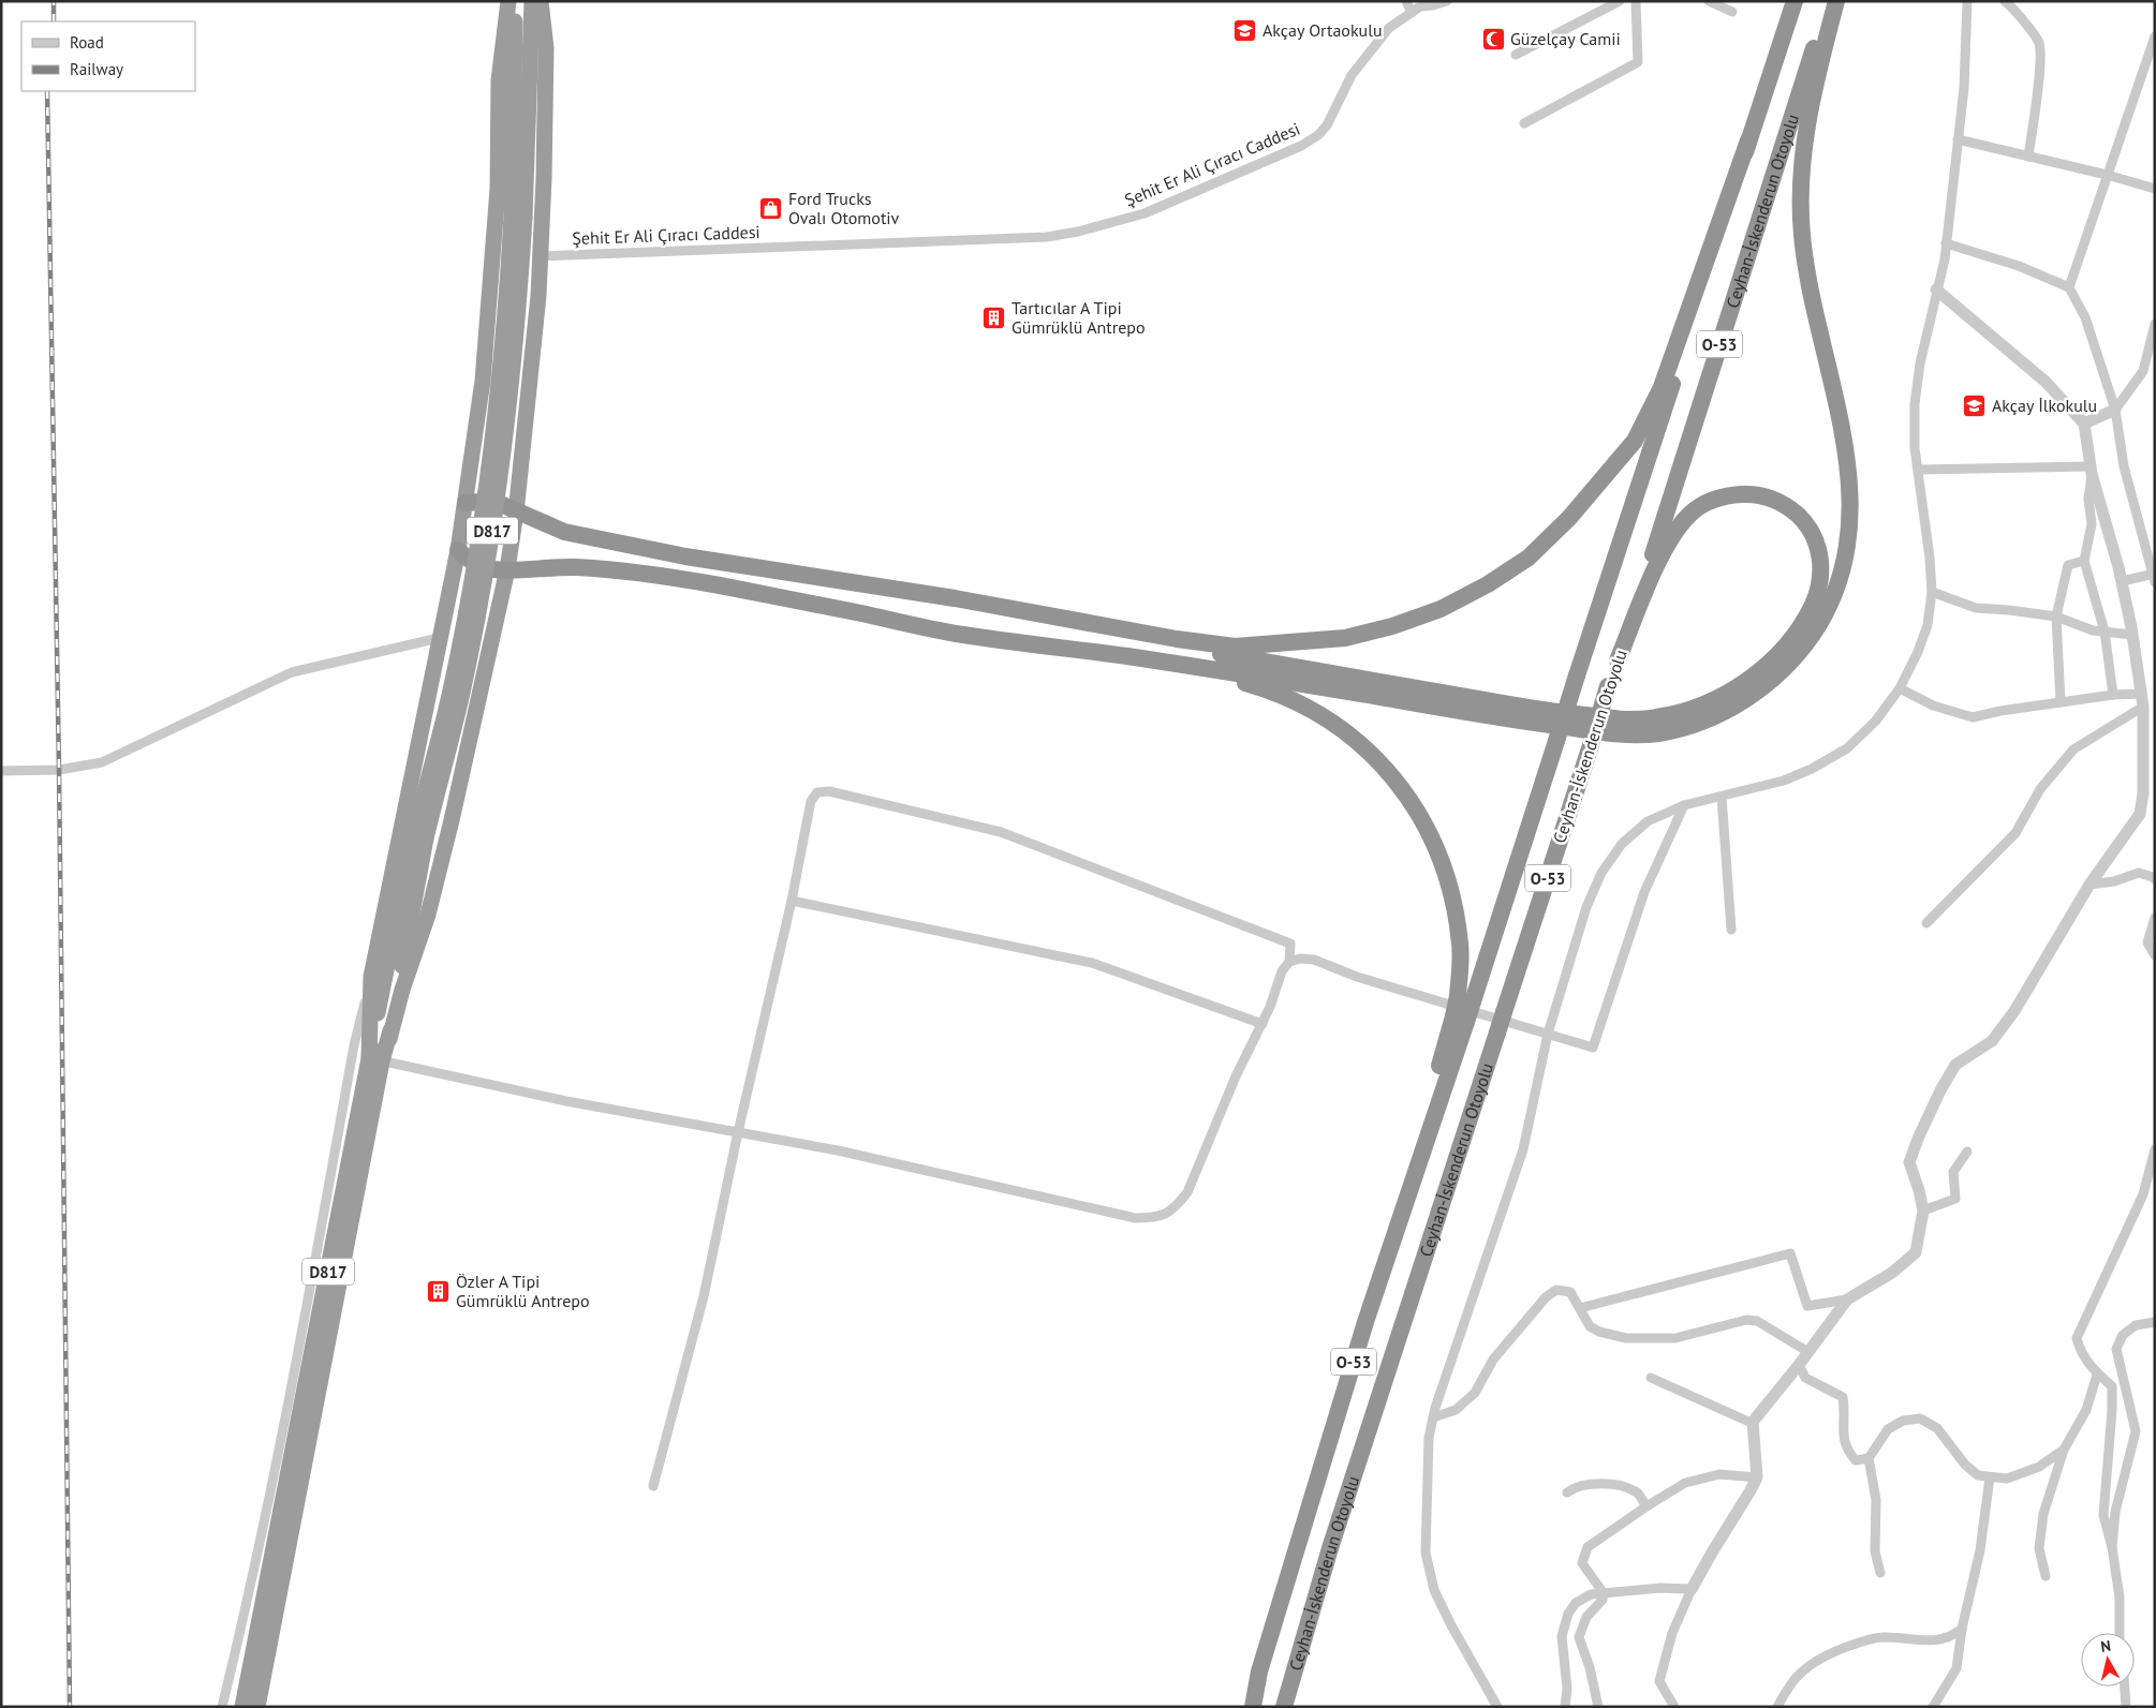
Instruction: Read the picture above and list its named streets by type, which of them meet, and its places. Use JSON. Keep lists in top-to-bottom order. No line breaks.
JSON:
{"streets":{"highway":["Ceyhan-İskenderun Otoyolu","O-53","D817"],"street":["Şehit Er Ali Çıracı Caddesi"]},"places":{"school or university":["Akçay Ortaokulu","Akçay İlkokulu"],"mosque":["Güzelçay Camii"],"shop":["Ford Trucks Ovalı Otomotiv"],"building":["Tartıcılar A Tipi Gümrüklü Antrepo","Özler A Tipi Gümrüklü Antrepo"]},"legend":["Road","Railway"],"north":"top"}
